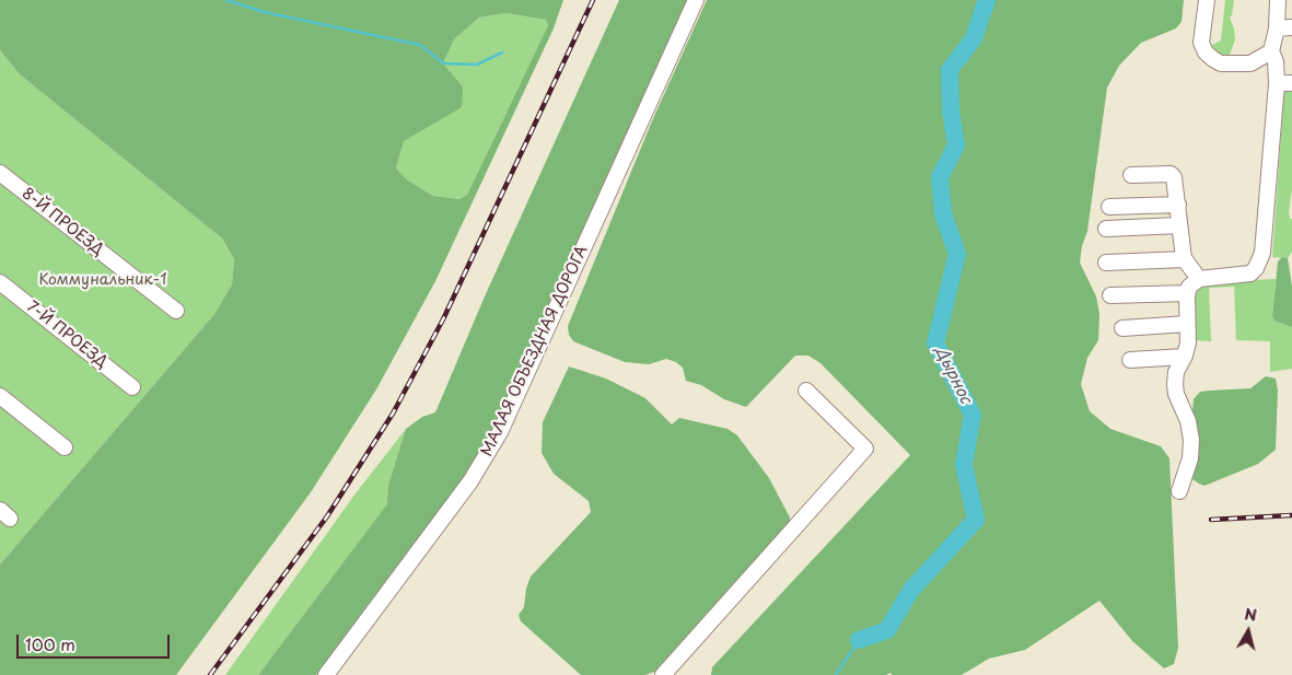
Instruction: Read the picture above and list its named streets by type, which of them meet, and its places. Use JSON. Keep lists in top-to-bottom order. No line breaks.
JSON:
{"streets":{"street":["8-Й ПРОЕЗД","7-Й ПРОЕЗД","МАЛАЯ ОБЪЕЗДНАЯ ДОРОГА"]},"water":["Дырнос"],"parks":["Коммунальник-1"],"scale_bar":"100 m","north":"top"}
